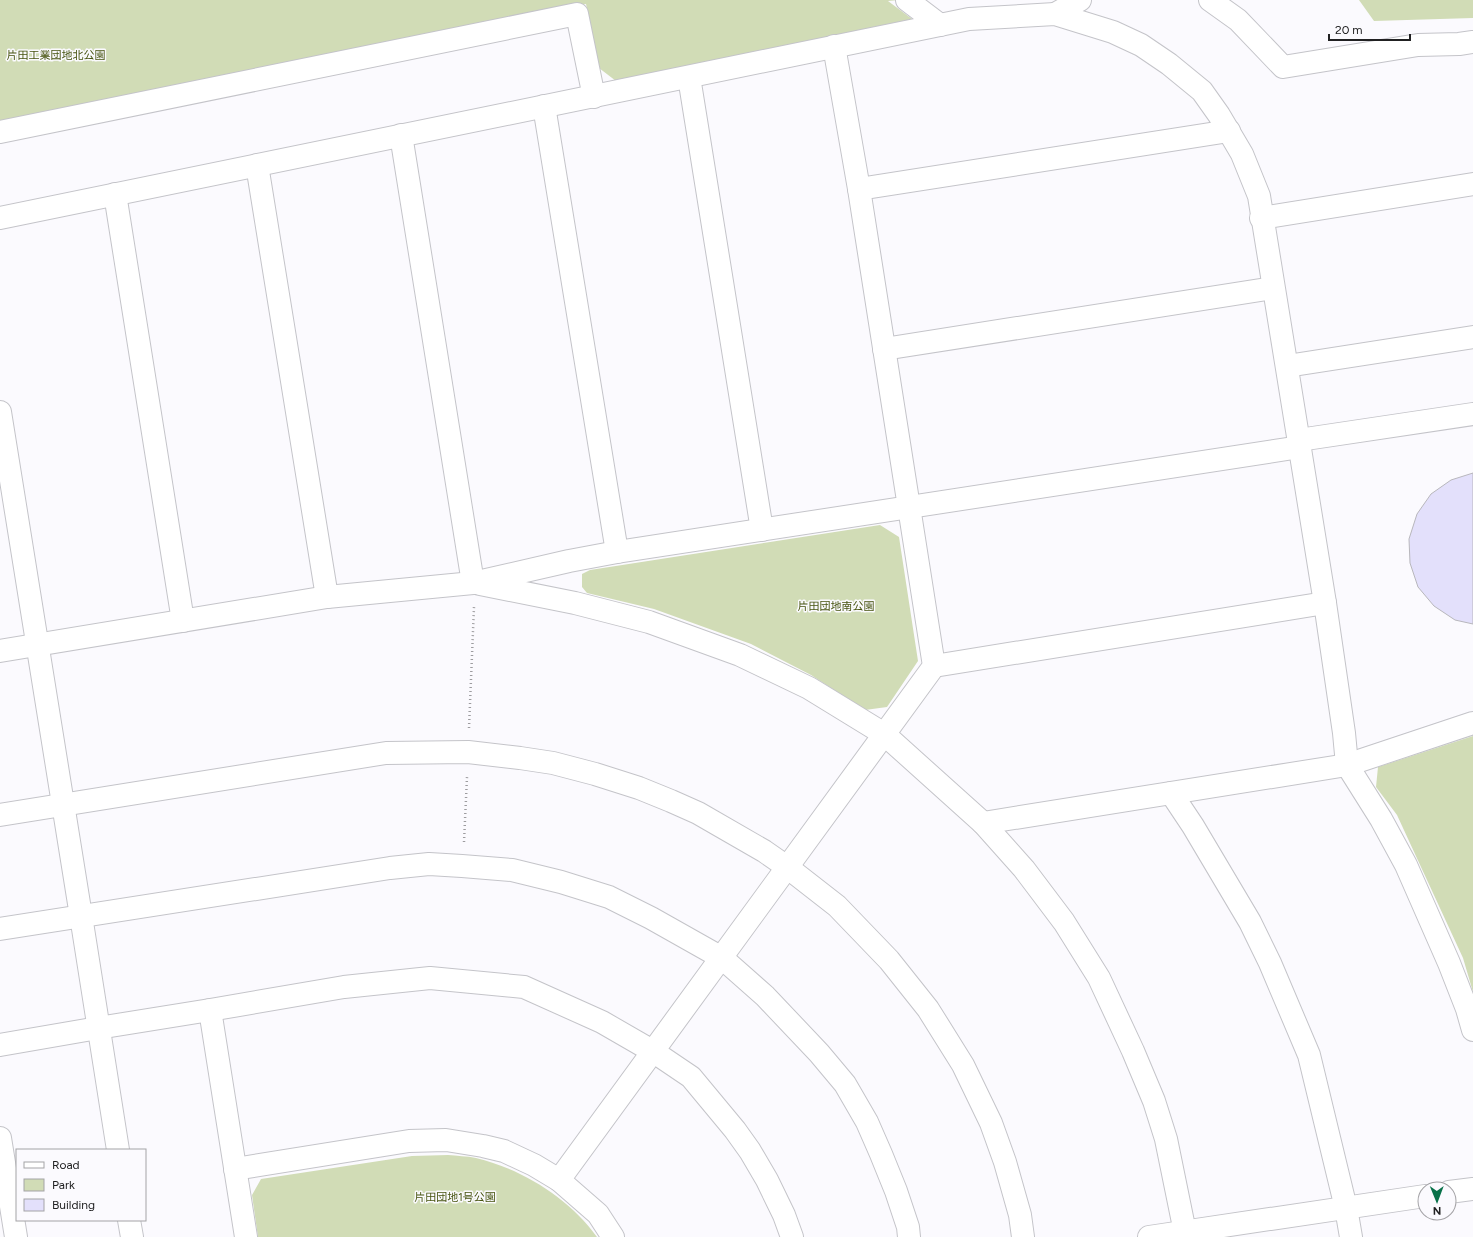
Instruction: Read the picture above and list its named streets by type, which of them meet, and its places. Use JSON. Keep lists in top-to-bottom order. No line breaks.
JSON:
{"parks":["片田工業団地北公園","片田団地南公園","片田団地1号公園"],"legend":["Road","Park","Building"],"scale_bar":"20 m","north":"bottom"}
